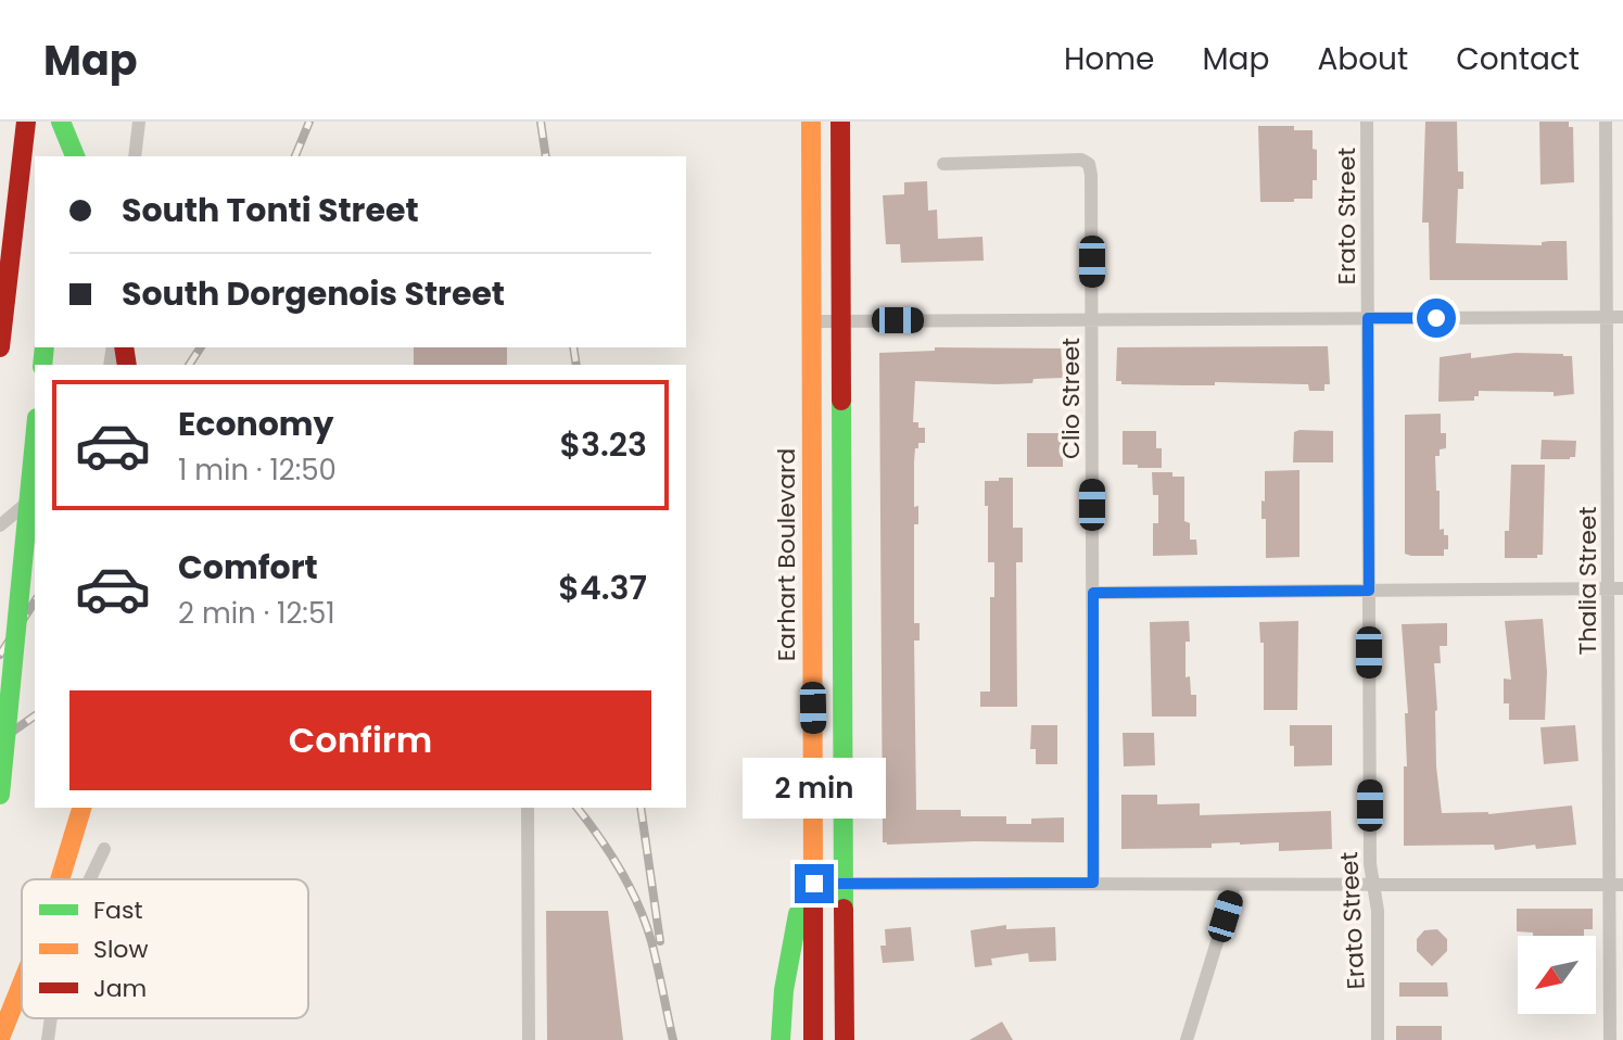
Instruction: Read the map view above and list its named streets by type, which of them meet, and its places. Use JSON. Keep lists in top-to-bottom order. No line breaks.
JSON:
{"streets":{"main road":["Earhart Boulevard"],"street":["Erato Street","Clio Street","Thalia Street"]},"legend":["Fast","Slow","Jam"],"north":"bottom left","page":{"header":"Map","nav":["Home","Map","About","Contact"],"banner":["South Tonti Street","South Dorgenois Street"],"list":[{"name":"Economy","note":"1 min · 12:50","value":"$3.23"},{"name":"Comfort","note":"2 min · 12:51","value":"$4.37"}],"buttons":"Confirm","bubble":"2 min"}}
